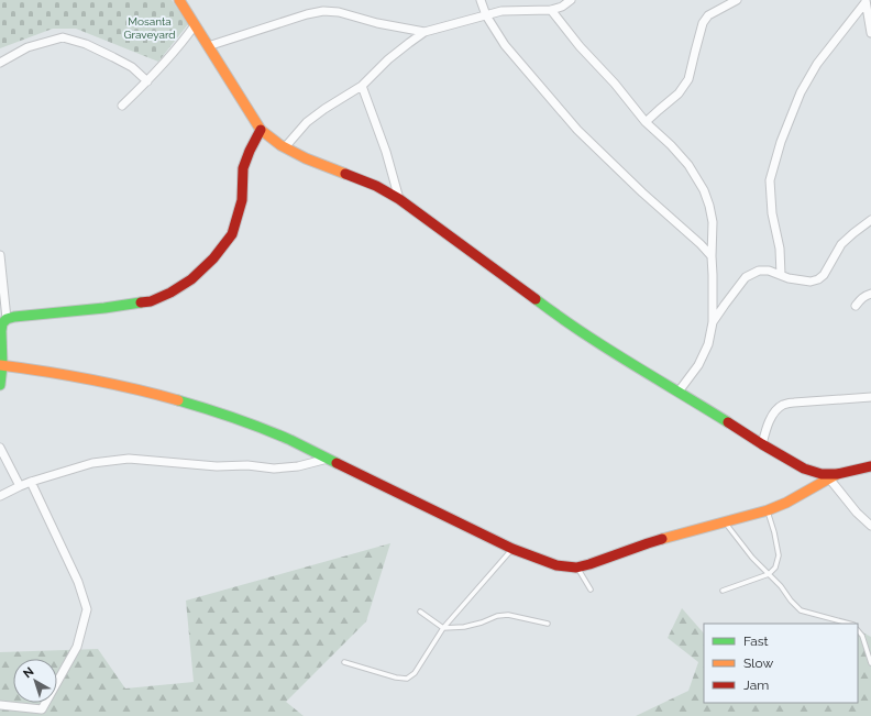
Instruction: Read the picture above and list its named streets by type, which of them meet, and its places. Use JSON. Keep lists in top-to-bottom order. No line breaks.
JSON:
{"parks":["Mosanta Graveyard"],"legend":["Fast","Slow","Jam"],"north":"top left"}
